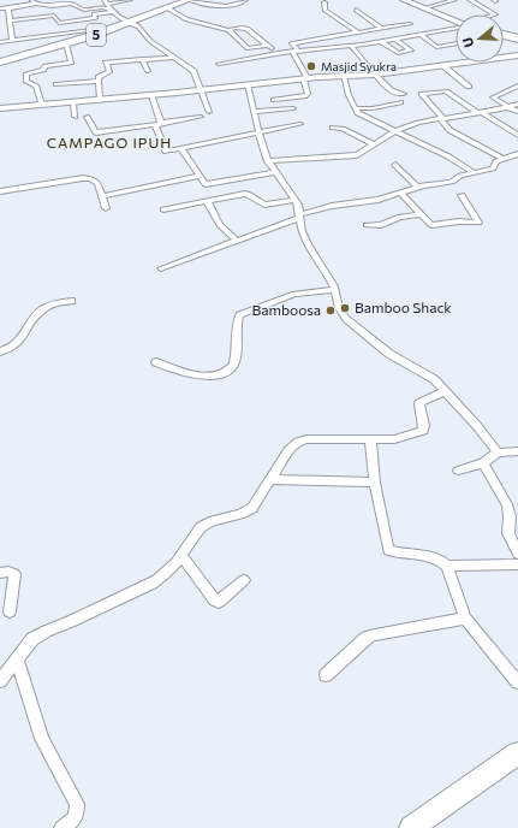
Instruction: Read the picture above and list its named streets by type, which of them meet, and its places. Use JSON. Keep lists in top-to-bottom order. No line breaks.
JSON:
{"streets":{"highway":["5"]},"districts":["CAMPAGO IPUH"],"places":["Masjid Syukra","Bamboo Shack","Bamboosa"],"north":"left"}
